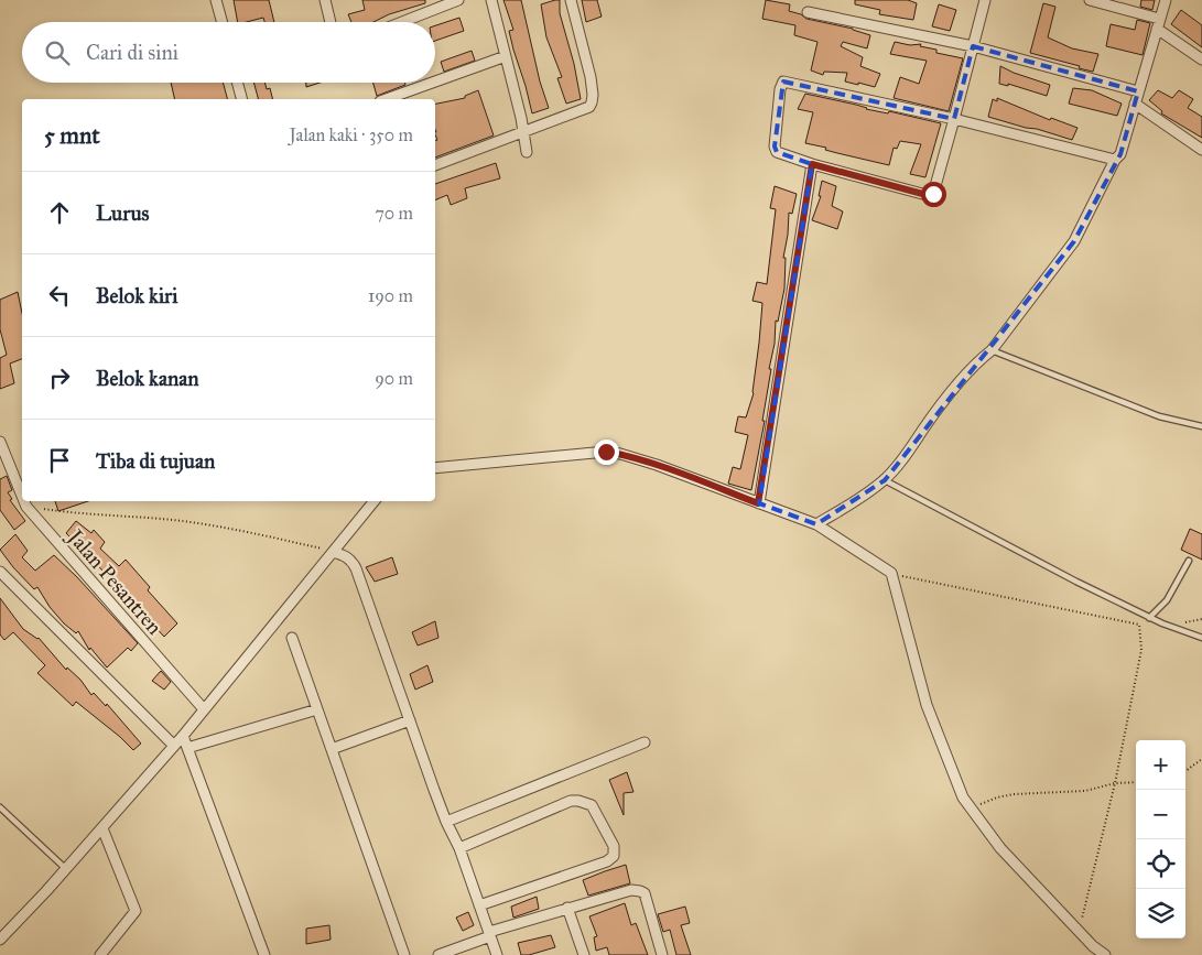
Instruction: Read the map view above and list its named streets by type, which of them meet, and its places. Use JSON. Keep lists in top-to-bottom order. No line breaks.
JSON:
{"streets":{"street":["Jalan Pesantren"]},"page":{"search":"Cari di sini","heading":["5 mnt","Jalan kaki · 350 m"],"list":[["Lurus","70 m"],["Belok kiri","190 m"],["Belok kanan","90 m"],"Tiba di tujuan"],"map_buttons":["+","−"]}}
